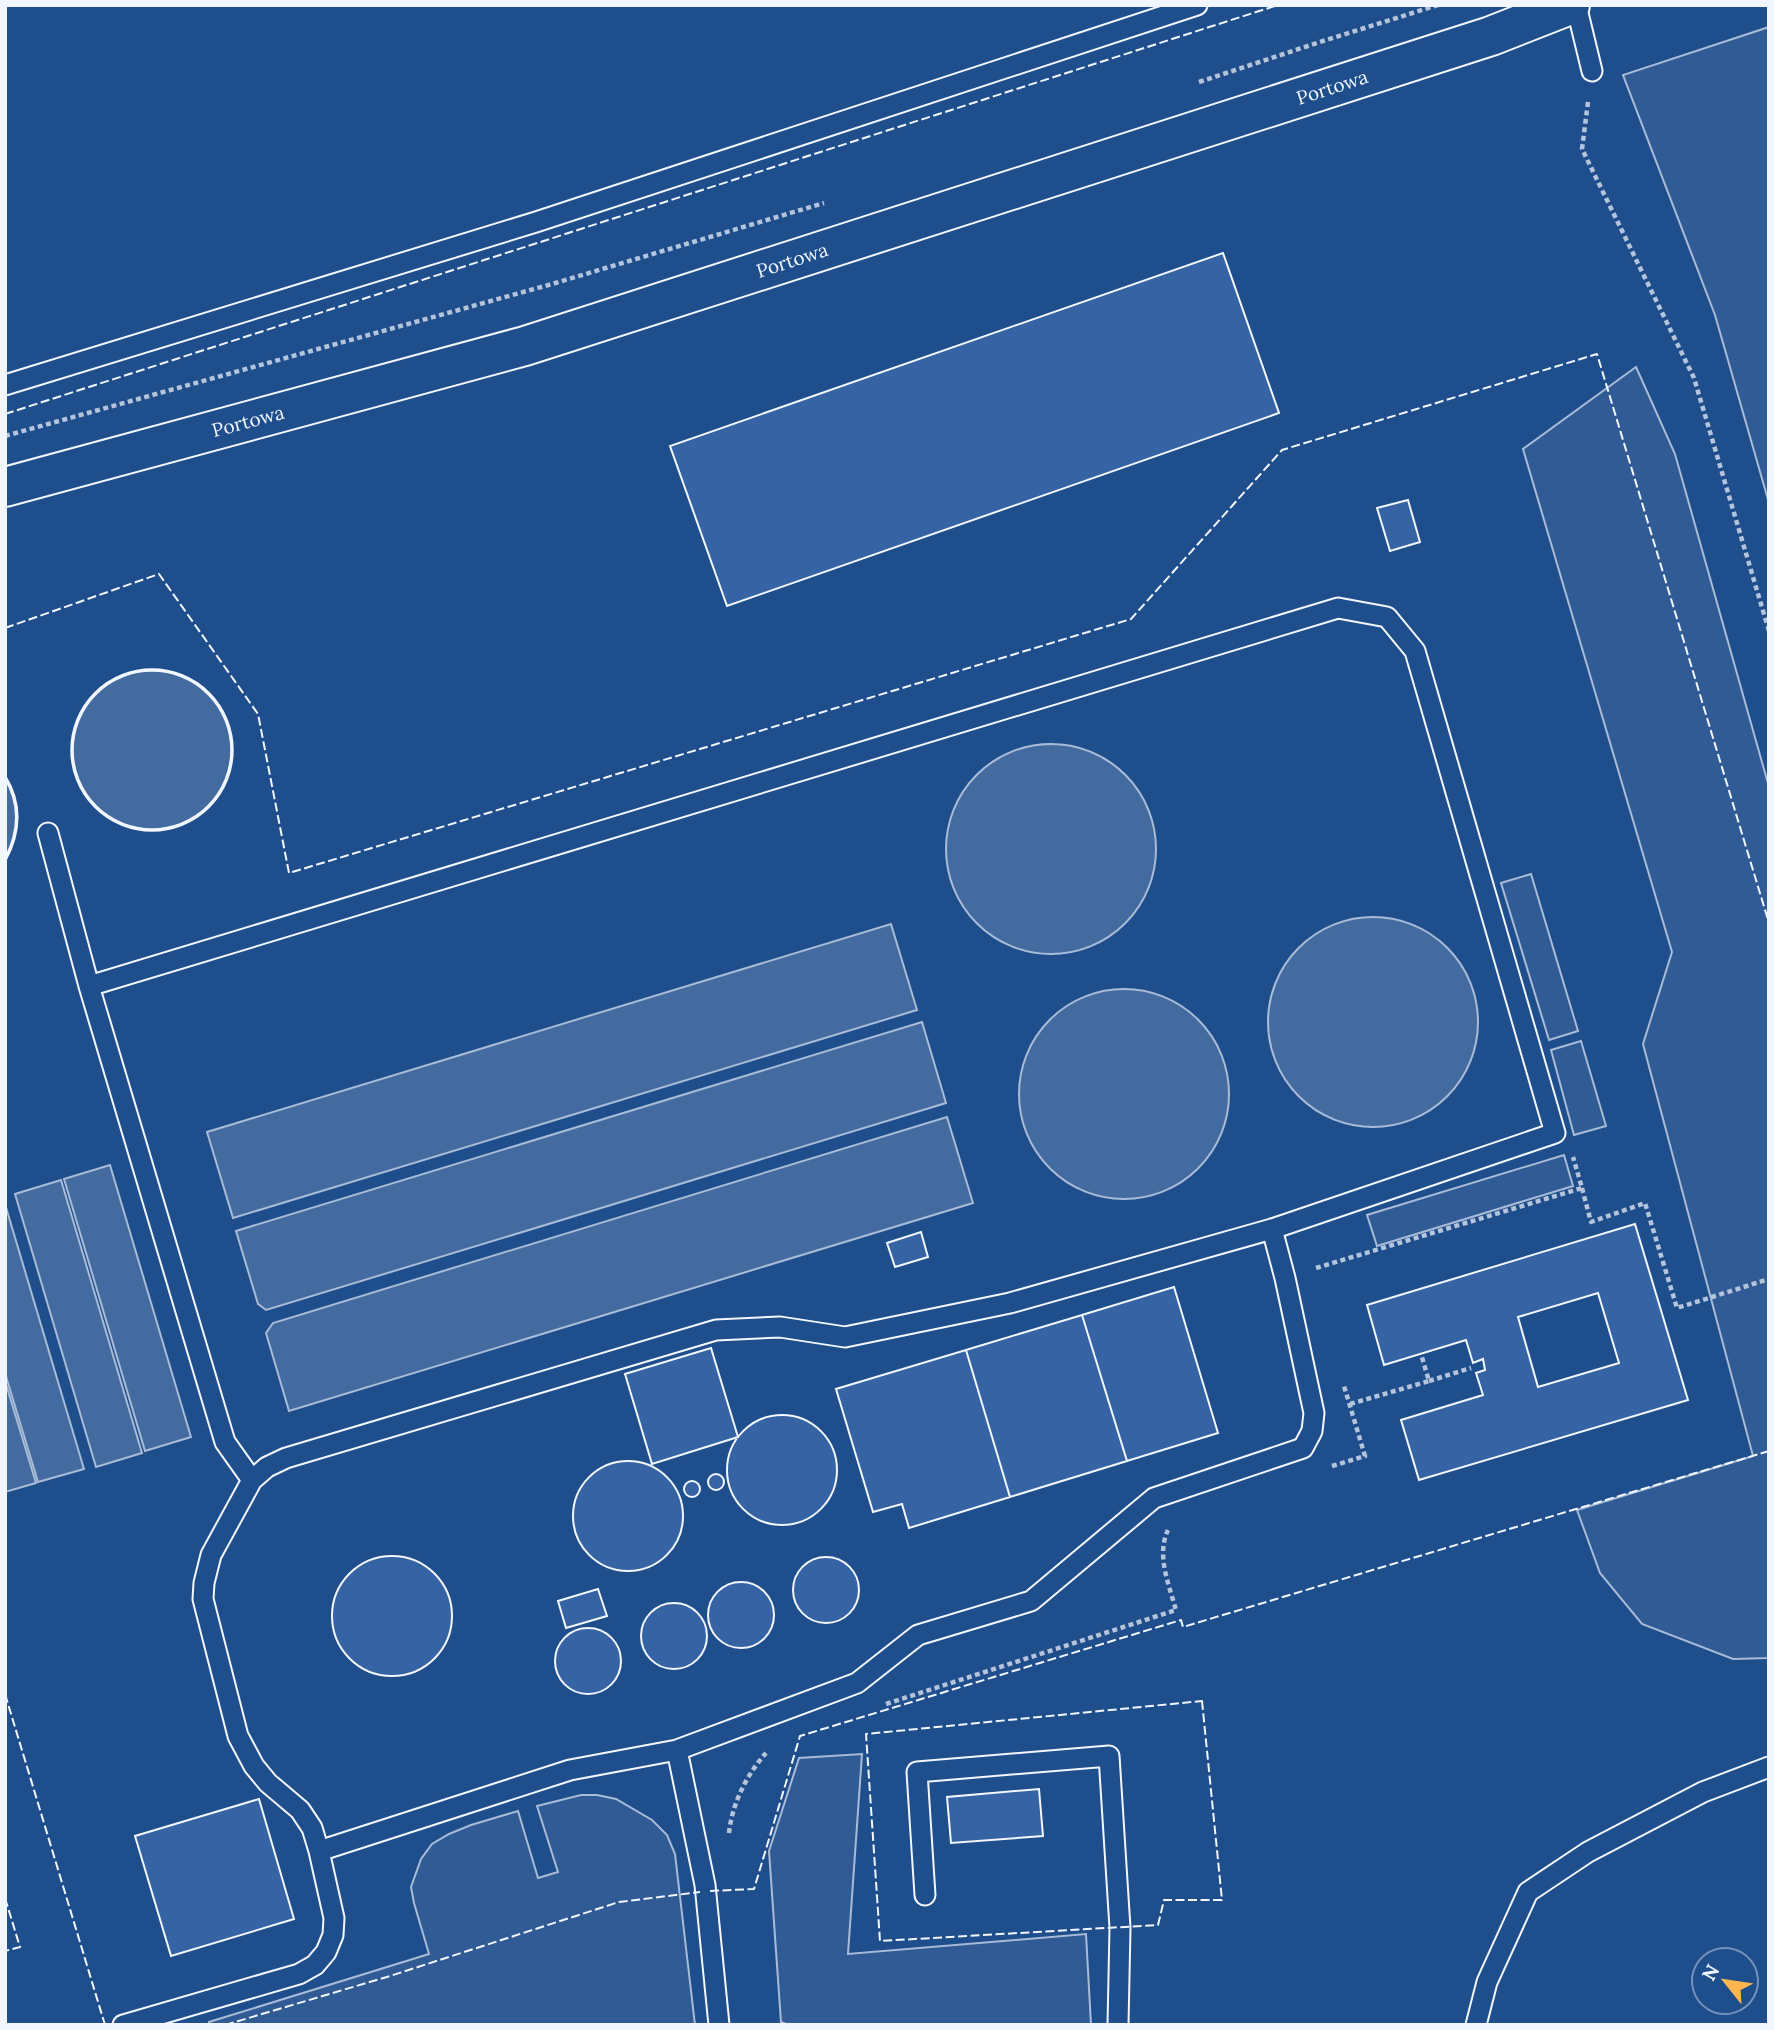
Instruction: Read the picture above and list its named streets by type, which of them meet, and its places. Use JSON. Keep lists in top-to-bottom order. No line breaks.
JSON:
{"streets":{"street":["Portowa"]},"north":"top left"}
